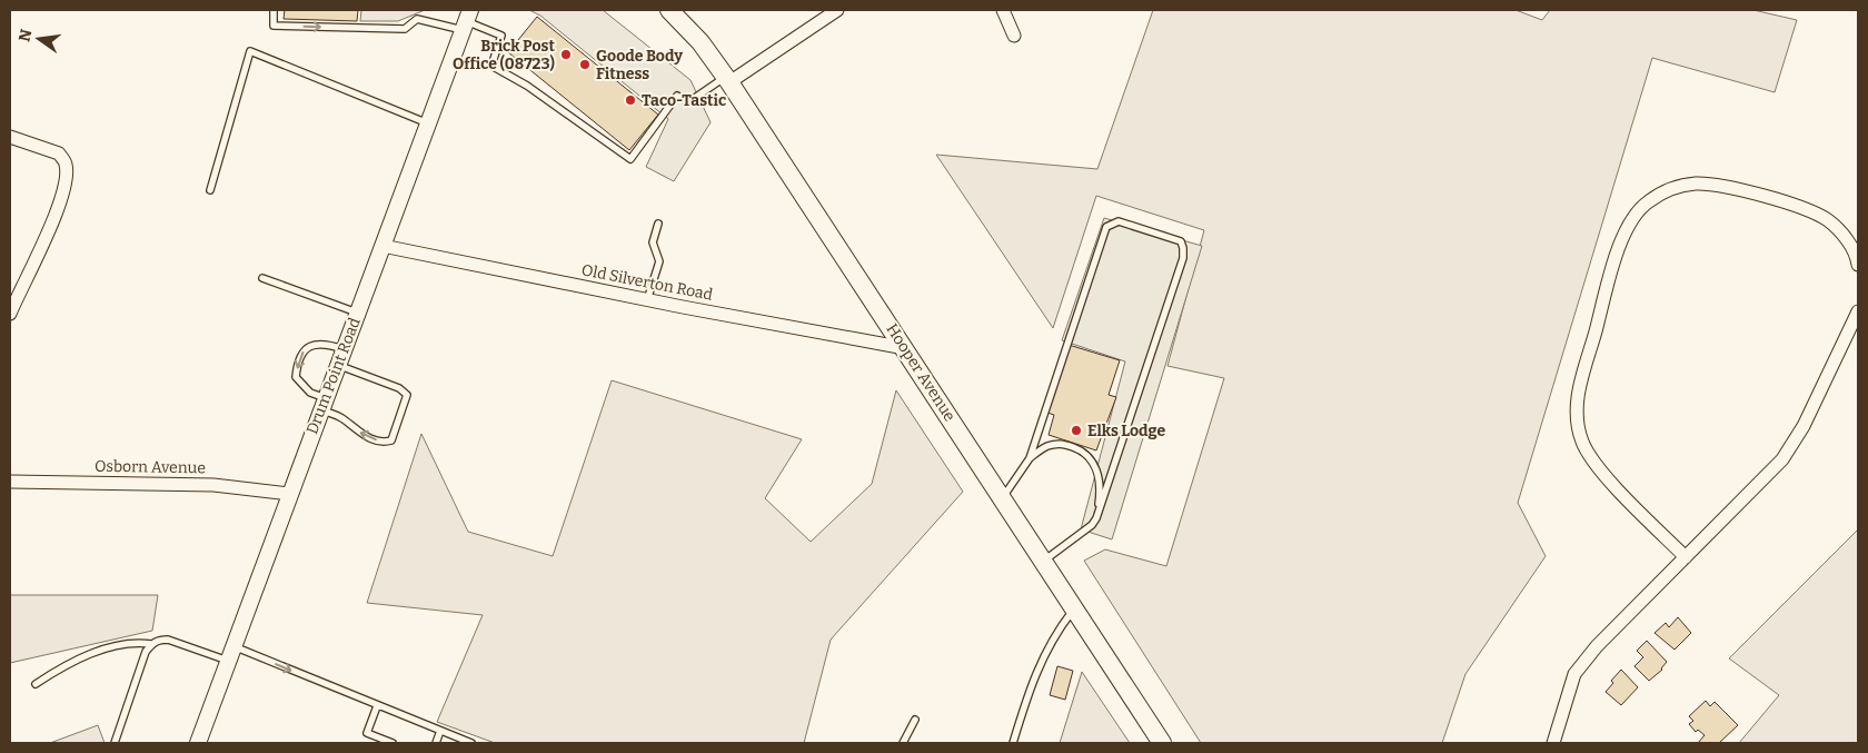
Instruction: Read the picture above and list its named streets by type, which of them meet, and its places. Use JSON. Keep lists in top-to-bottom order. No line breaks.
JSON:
{"streets":{"main road":["Hooper Avenue"],"street":["Old Silverton Road","Drum Point Road","Osborn Avenue"]},"crossings":[["Old Silverton Road","Hooper Avenue"],["Old Silverton Road","Drum Point Road"],["Drum Point Road","Osborn Avenue"]],"places":["Brick Post Office (08723)","Goode Body Fitness","Taco-Tastic","Elks Lodge"],"north":"left"}
